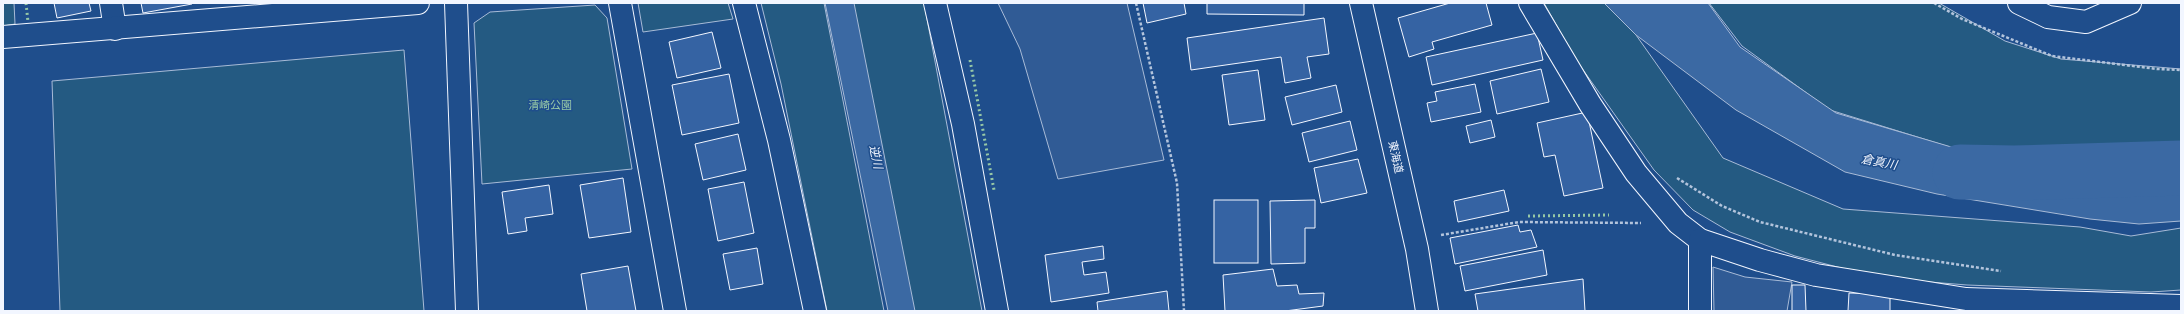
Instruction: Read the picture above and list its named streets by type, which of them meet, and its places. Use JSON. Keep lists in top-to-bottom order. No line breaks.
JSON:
{"streets":{"street":["東海道"]},"water":["逆川","倉真川"],"parks":["清崎公園"]}
